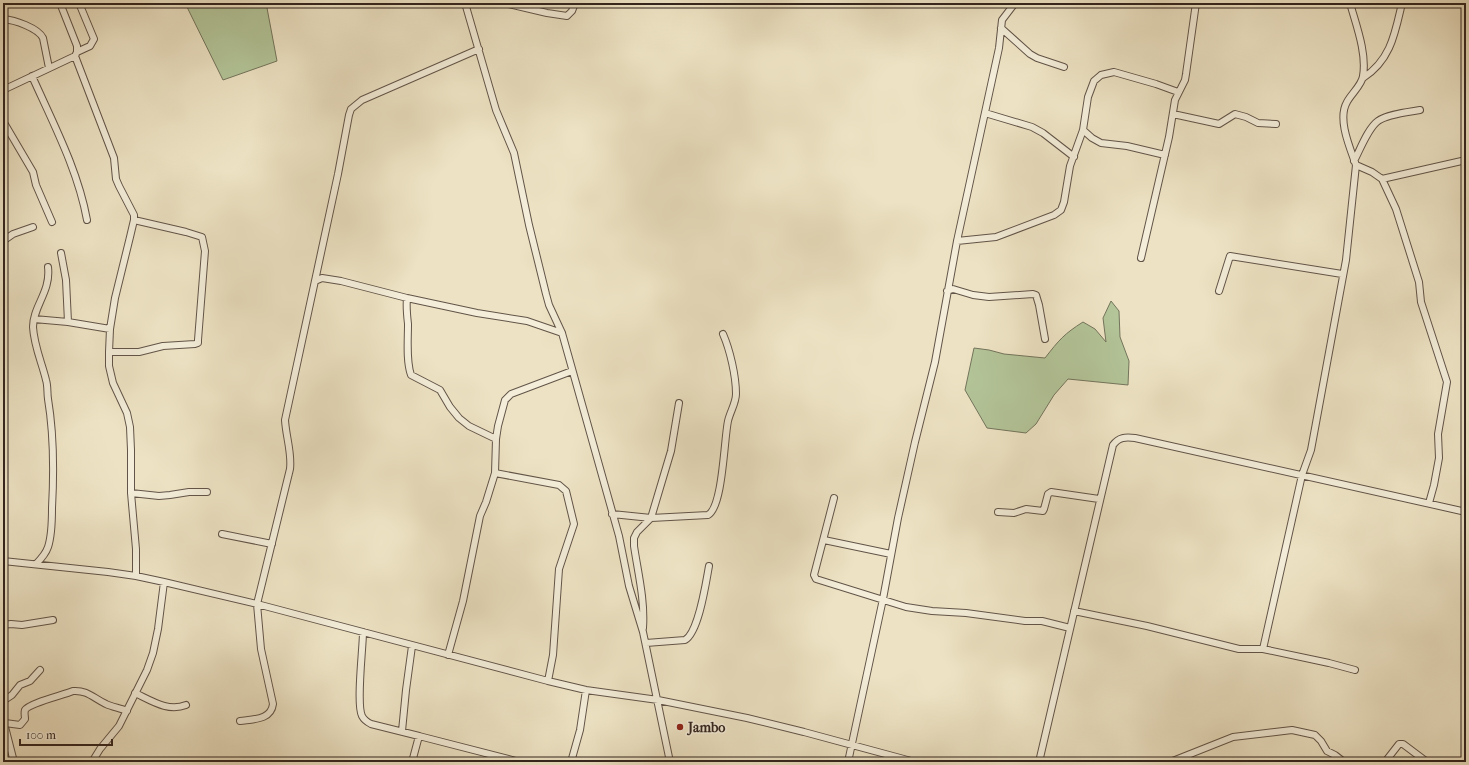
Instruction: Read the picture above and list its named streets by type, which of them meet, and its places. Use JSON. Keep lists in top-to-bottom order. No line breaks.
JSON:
{"places":["Jambo"],"scale_bar":"100 m"}
